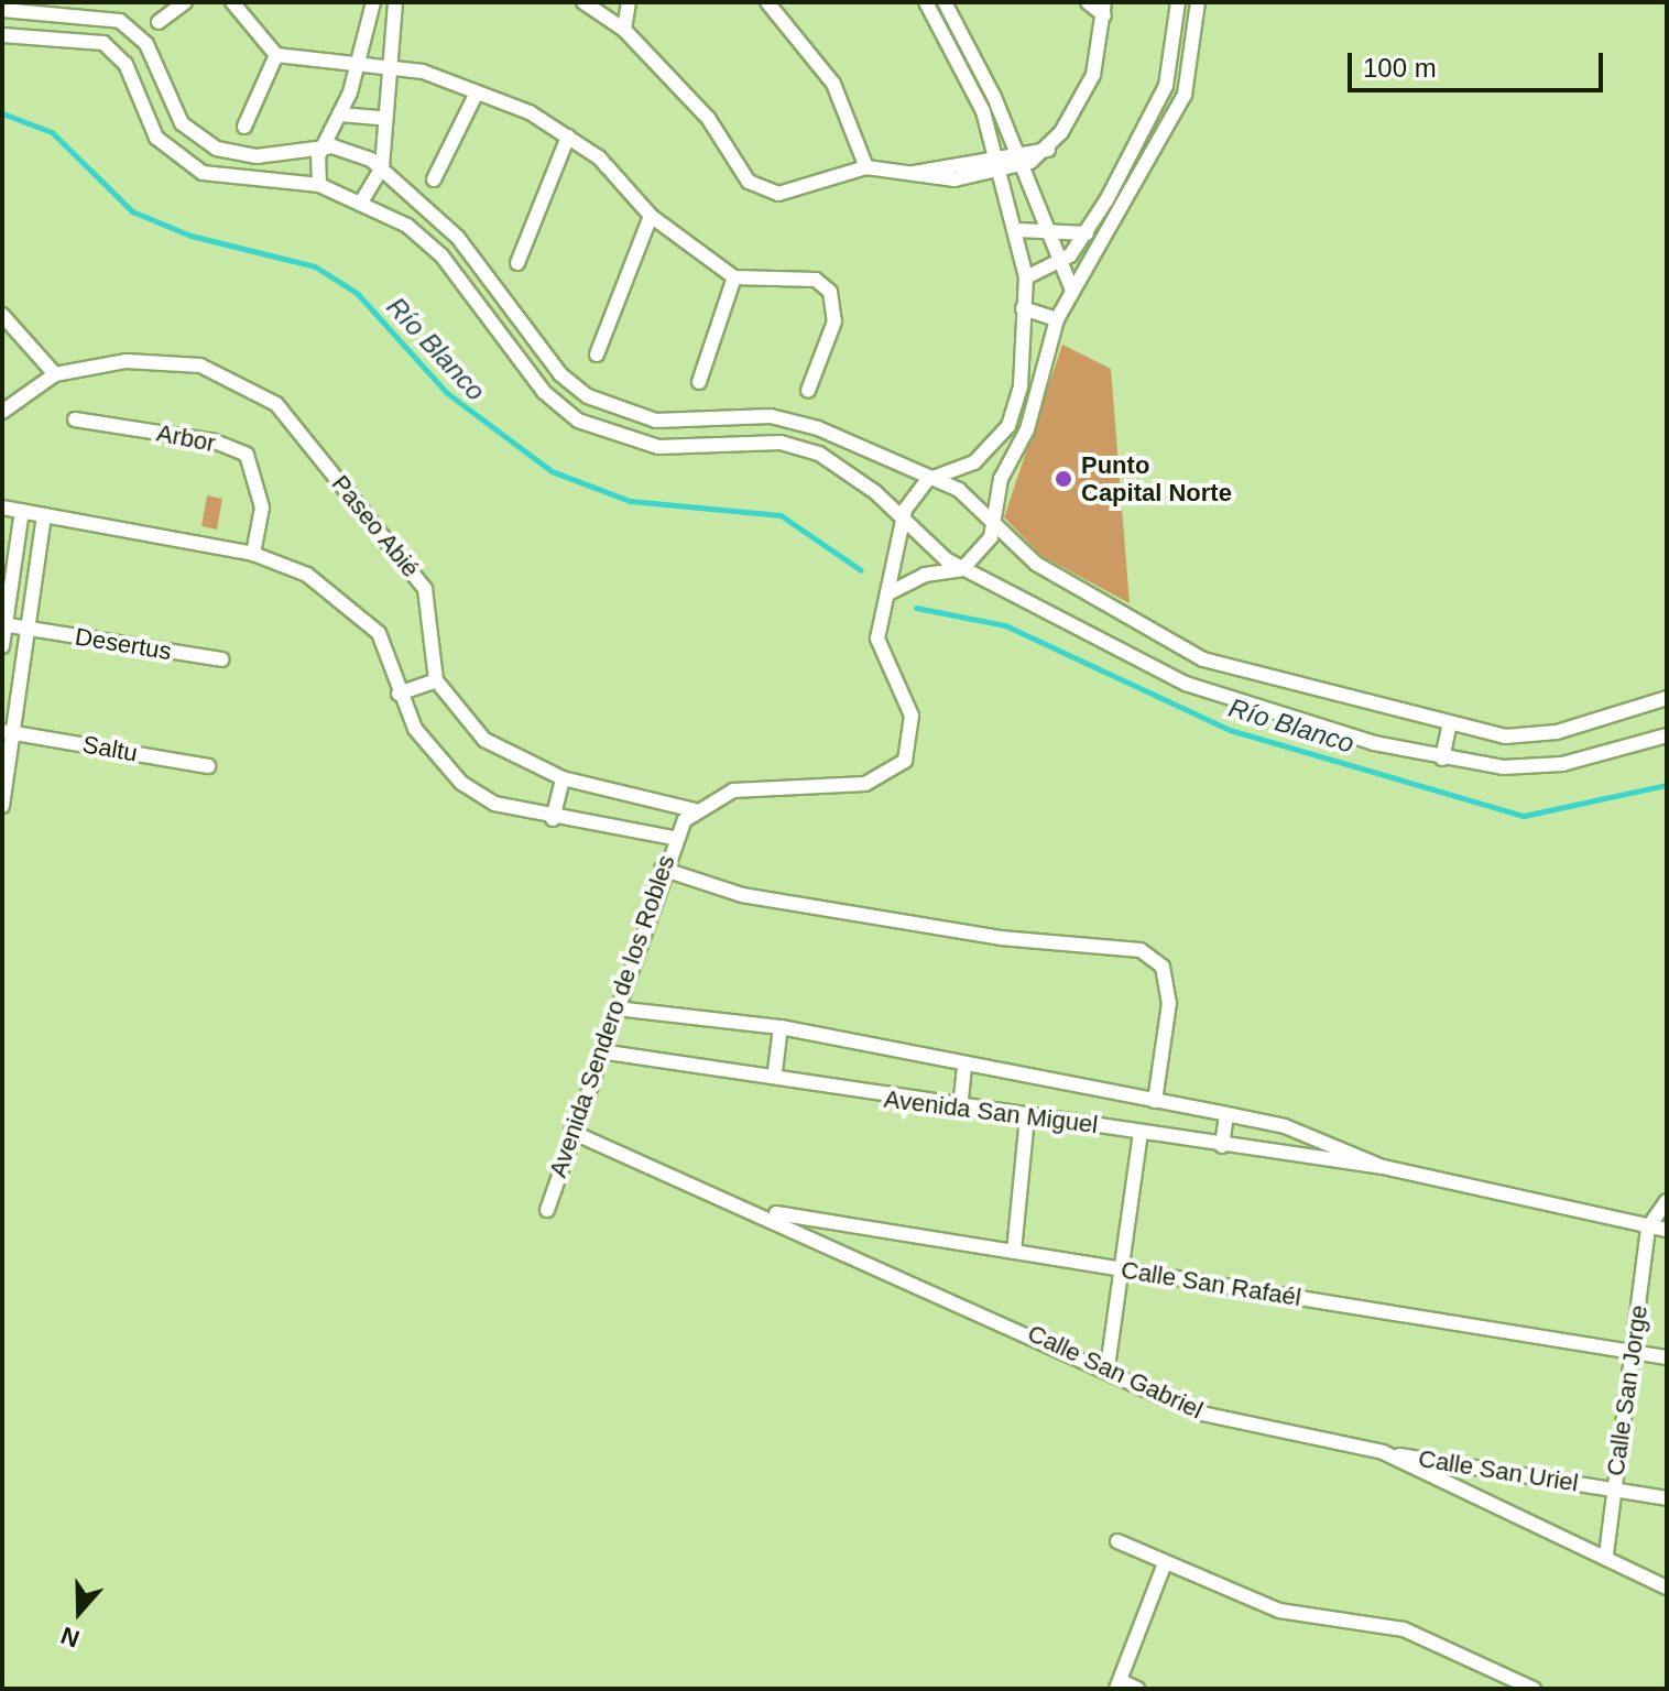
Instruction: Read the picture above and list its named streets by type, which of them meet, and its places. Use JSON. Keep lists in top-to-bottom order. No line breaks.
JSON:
{"streets":{"street":["Arbor","Paseo Abié","Desertus","Saltu","Avenida Sendero de los Robles","Avenida San Miguel","Calle San Rafaél","Calle San Gabriel","Calle San Jorge","Calle San Uriel"]},"crossings":[["Avenida Sendero de los Robles","Avenida San Miguel"],["Avenida Sendero de los Robles","Calle San Gabriel"],["Avenida San Miguel","Calle San Jorge"],["Calle San Rafaél","Calle San Gabriel"],["Calle San Rafaél","Calle San Jorge"],["Calle San Gabriel","Calle San Jorge"],["Calle San Gabriel","Calle San Uriel"],["Calle San Jorge","Calle San Uriel"]],"water":["Río Blanco"],"places":["Punto Capital Norte"],"scale_bar":"100 m","north":"bottom"}
